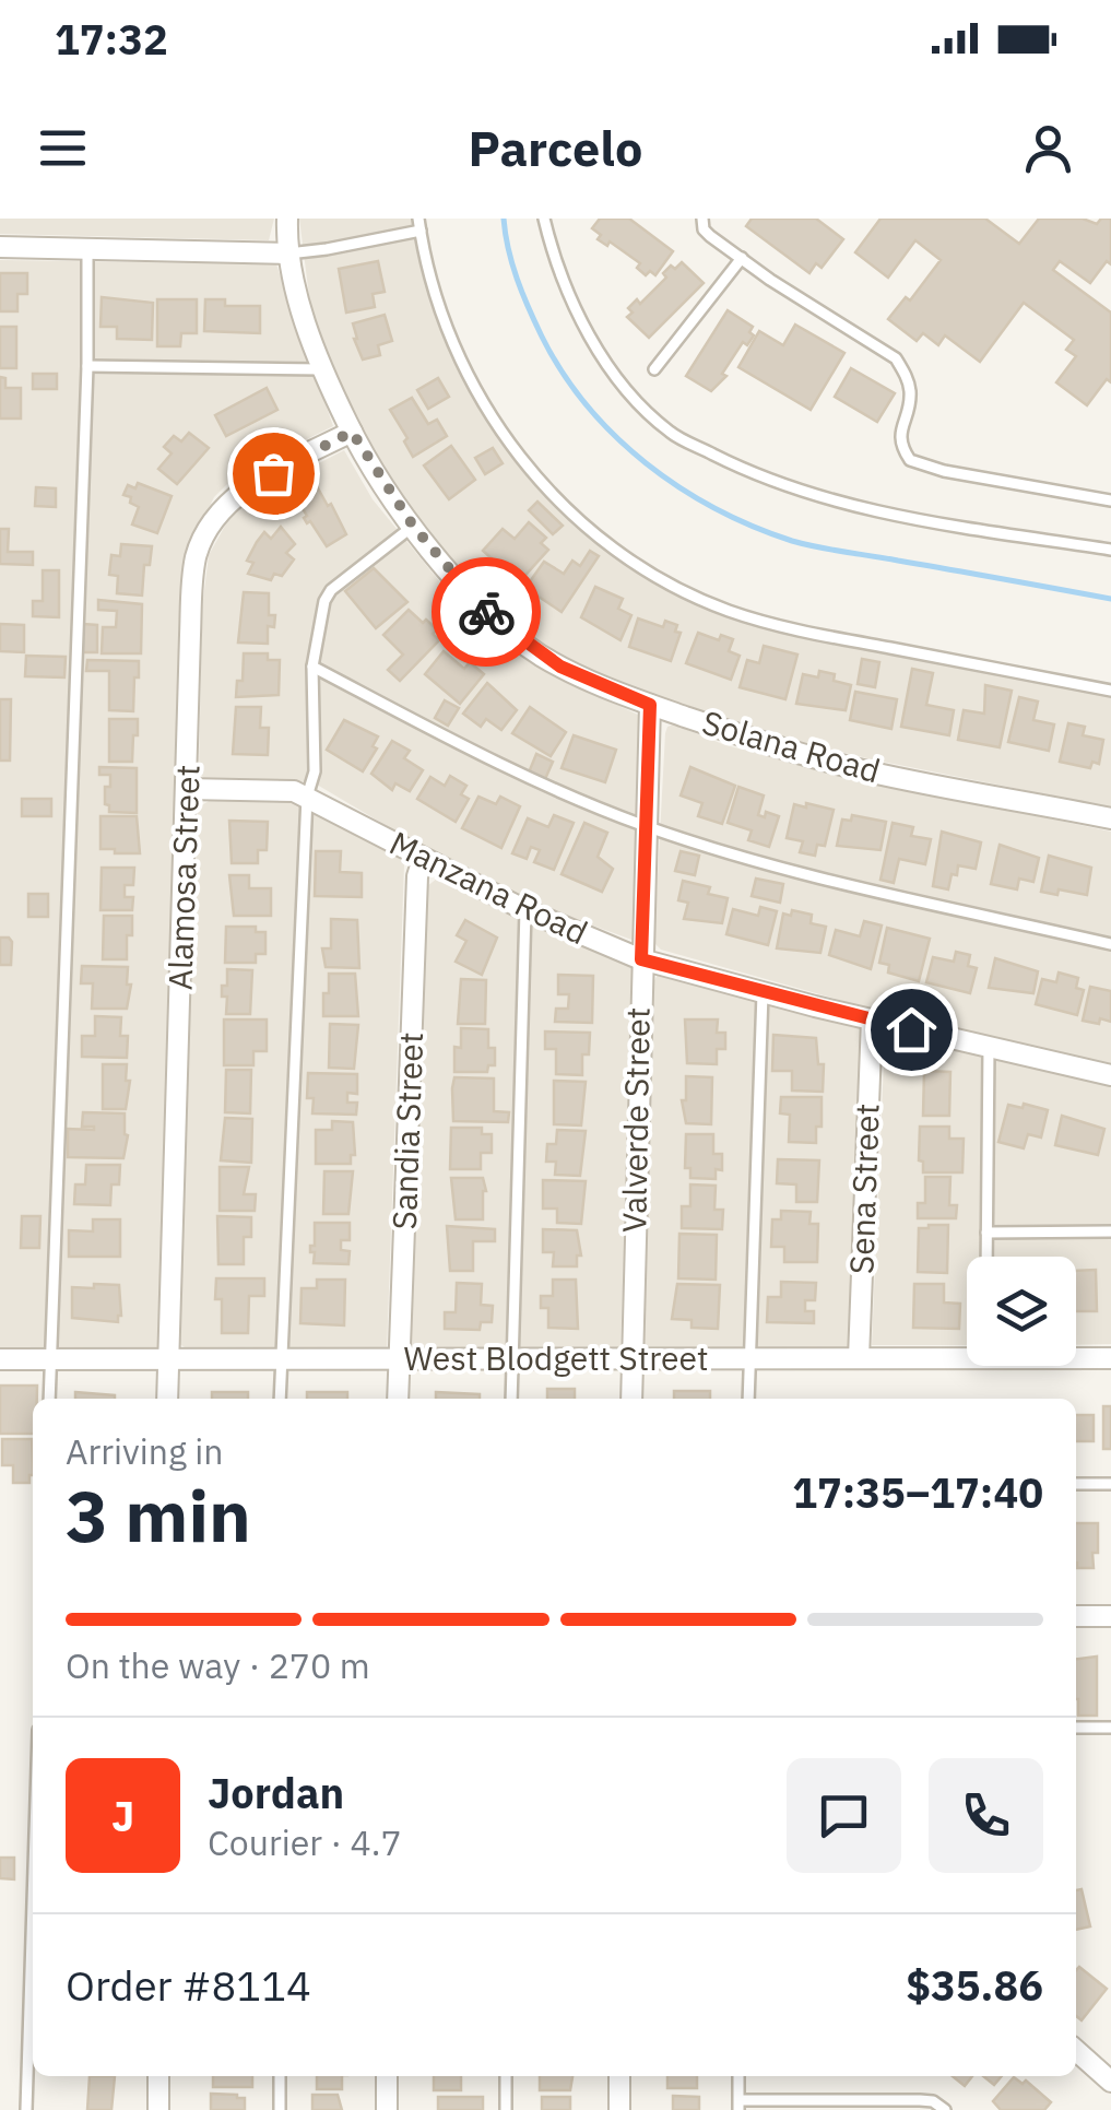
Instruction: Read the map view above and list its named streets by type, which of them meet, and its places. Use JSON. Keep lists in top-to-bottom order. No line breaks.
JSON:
{"streets":{"street":["Solana Road","Alamosa Street","Manzana Road","Valverde Street","Sandia Street","Sena Street","West Blodgett Street"]},"crossings":[["Solana Road","Alamosa Street"],["Solana Road","Valverde Street"],["Alamosa Street","Manzana Road"],["Alamosa Street","West Blodgett Street"],["Manzana Road","Valverde Street"],["Manzana Road","Sandia Street"],["Manzana Road","Sena Street"],["Valverde Street","West Blodgett Street"],["Sandia Street","West Blodgett Street"],["Sena Street","West Blodgett Street"]],"page":{"status":"17:32","header":"Parcelo","heading":["3 min","Arriving in","17:35–17:40"],"panel":["Jordan","Courier · 4.7","Order #8114","$35.86"],"bar":"On the way · 270 m","round":"J"}}
